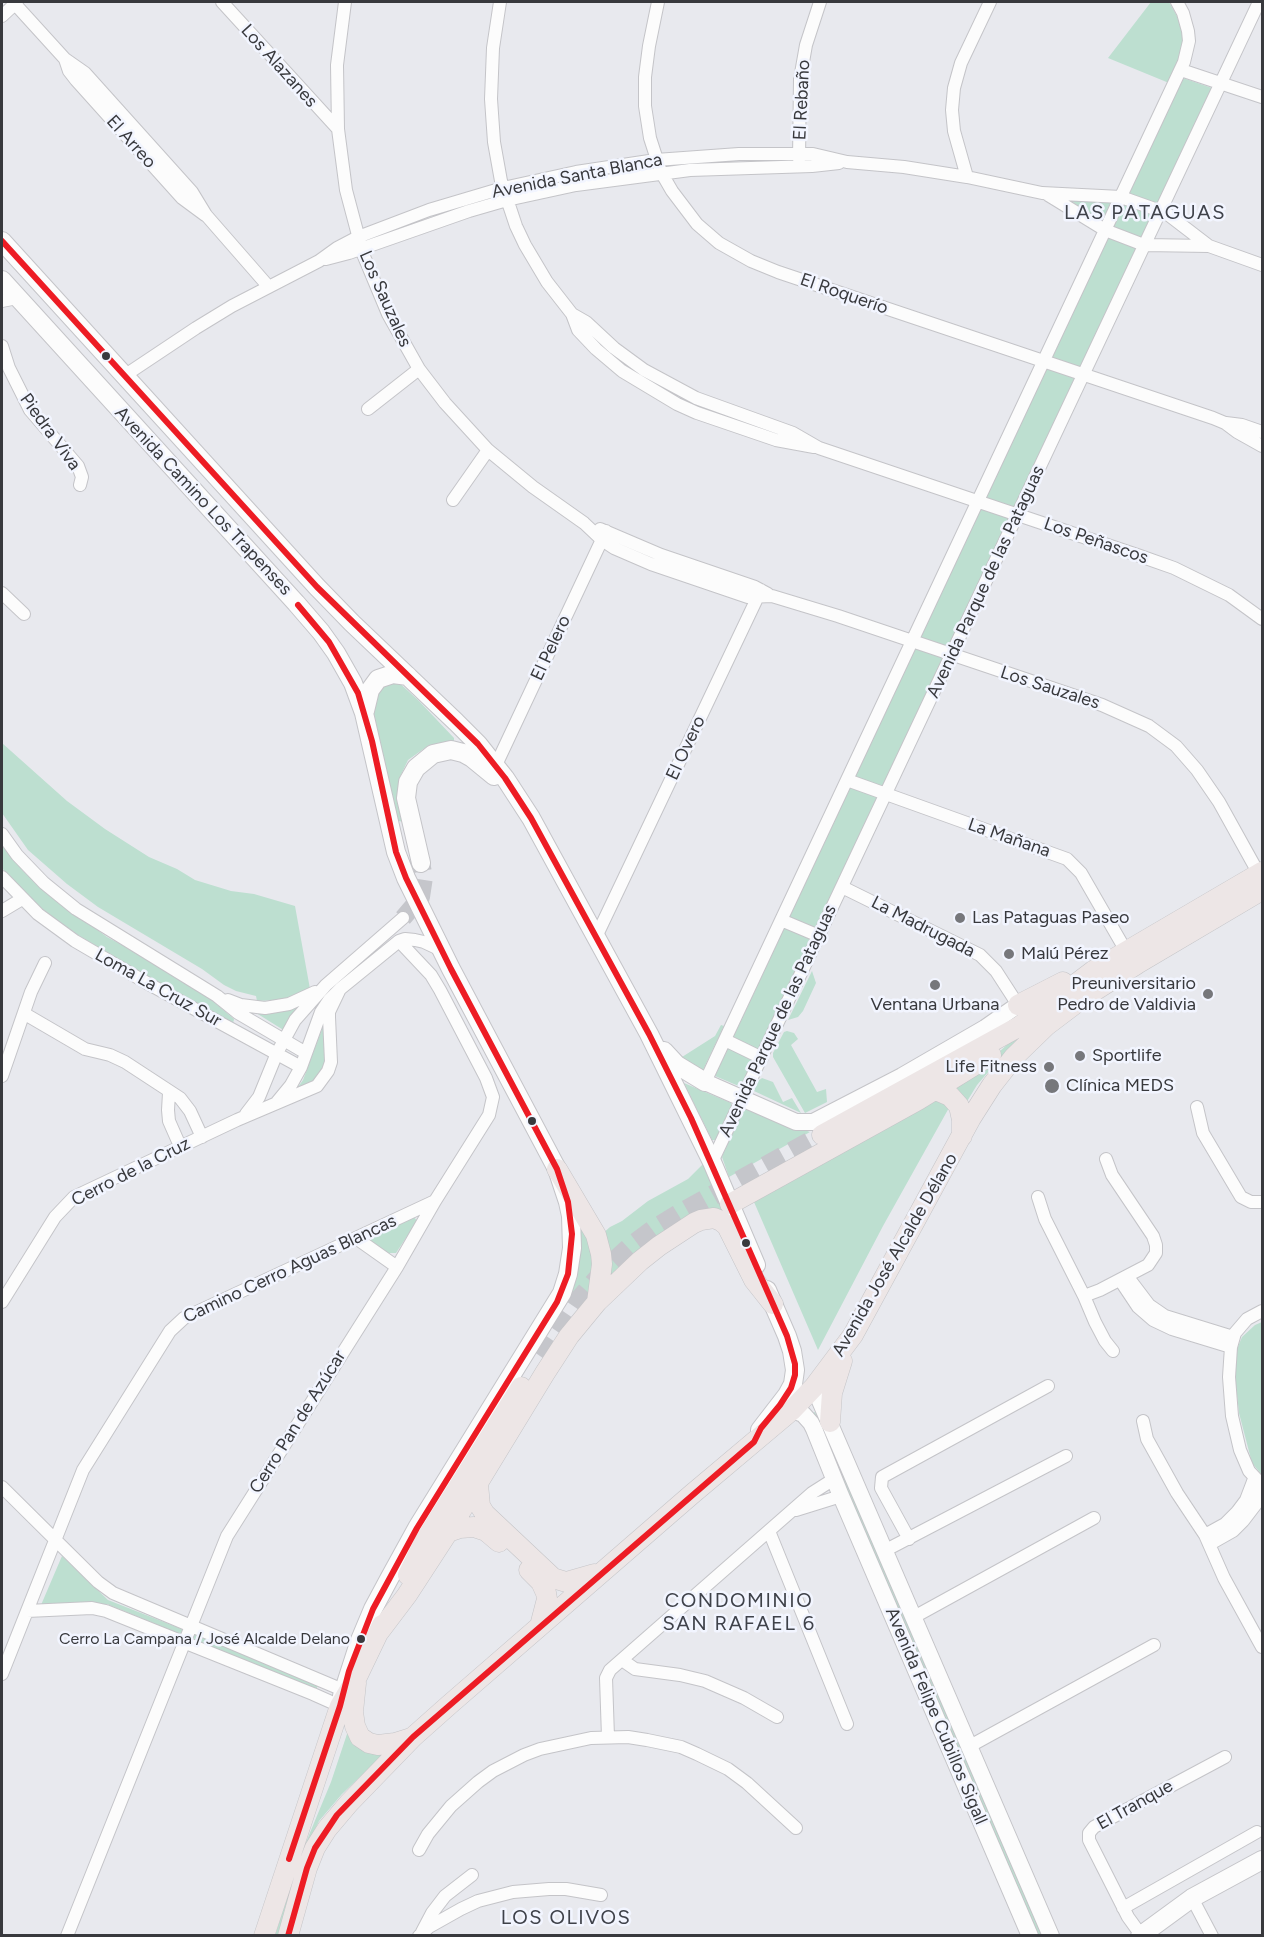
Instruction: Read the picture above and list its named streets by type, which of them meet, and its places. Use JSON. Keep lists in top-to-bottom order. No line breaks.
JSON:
{"streets":{"main road":["Avenida Camino Los Trapenses","Avenida José Alcalde Délano"],"street":["Los Alazanes","El Rebaño","El Arreo","Avenida Santa Blanca","El Roquerío","Los Sauzales","Piedra Viva","Los Peñascos","Avenida Parque de las Pataguas","El Pelero","El Overo","La Mañana","La Madrugada","Loma La Cruz Sur","Cerro de la Cruz","Camino Cerro Aguas Blancas","Cerro Pan de Azúcar","Avenida Felipe Cubillos Sigall","El Tranque"]},"crossings":[["Los Alazanes","Los Sauzales"],["El Rebaño","Avenida Santa Blanca"],["El Arreo","Avenida Santa Blanca"],["Avenida Santa Blanca","El Roquerío"],["Avenida Santa Blanca","Los Sauzales"],["Avenida Santa Blanca","Avenida Camino Los Trapenses"],["Avenida Santa Blanca","Los Peñascos"],["Avenida Santa Blanca","Avenida Parque de las Pataguas"],["El Roquerío","Avenida Parque de las Pataguas"],["Los Sauzales","Avenida Parque de las Pataguas"],["Los Sauzales","El Pelero"],["Los Sauzales","El Overo"],["Los Sauzales","Avenida José Alcalde Délano"],["Avenida Camino Los Trapenses","Avenida Parque de las Pataguas"],["Avenida Camino Los Trapenses","El Pelero"],["Avenida Camino Los Trapenses","El Overo"],["Avenida Camino Los Trapenses","Avenida José Alcalde Délano"],["Avenida Camino Los Trapenses","Avenida Felipe Cubillos Sigall"],["Los Peñascos","Avenida Parque de las Pataguas"],["Avenida Parque de las Pataguas","La Mañana"],["Avenida Parque de las Pataguas","La Madrugada"],["Loma La Cruz Sur","Cerro de la Cruz"],["Cerro de la Cruz","Cerro Pan de Azúcar"],["Avenida José Alcalde Délano","Avenida Felipe Cubillos Sigall"],["Camino Cerro Aguas Blancas","Cerro Pan de Azúcar"]],"districts":["LAS PATAGUAS","CONDOMINIO SAN RAFAEL 6","LOS OLIVOS"],"places":["Las Pataguas Paseo","Malú Pérez","Ventana Urbana","Preuniversitario Pedro de Valdivia","Sportlife","Life Fitness","Clínica MEDS","Cerro La Campana / José Alcalde Delano"]}
